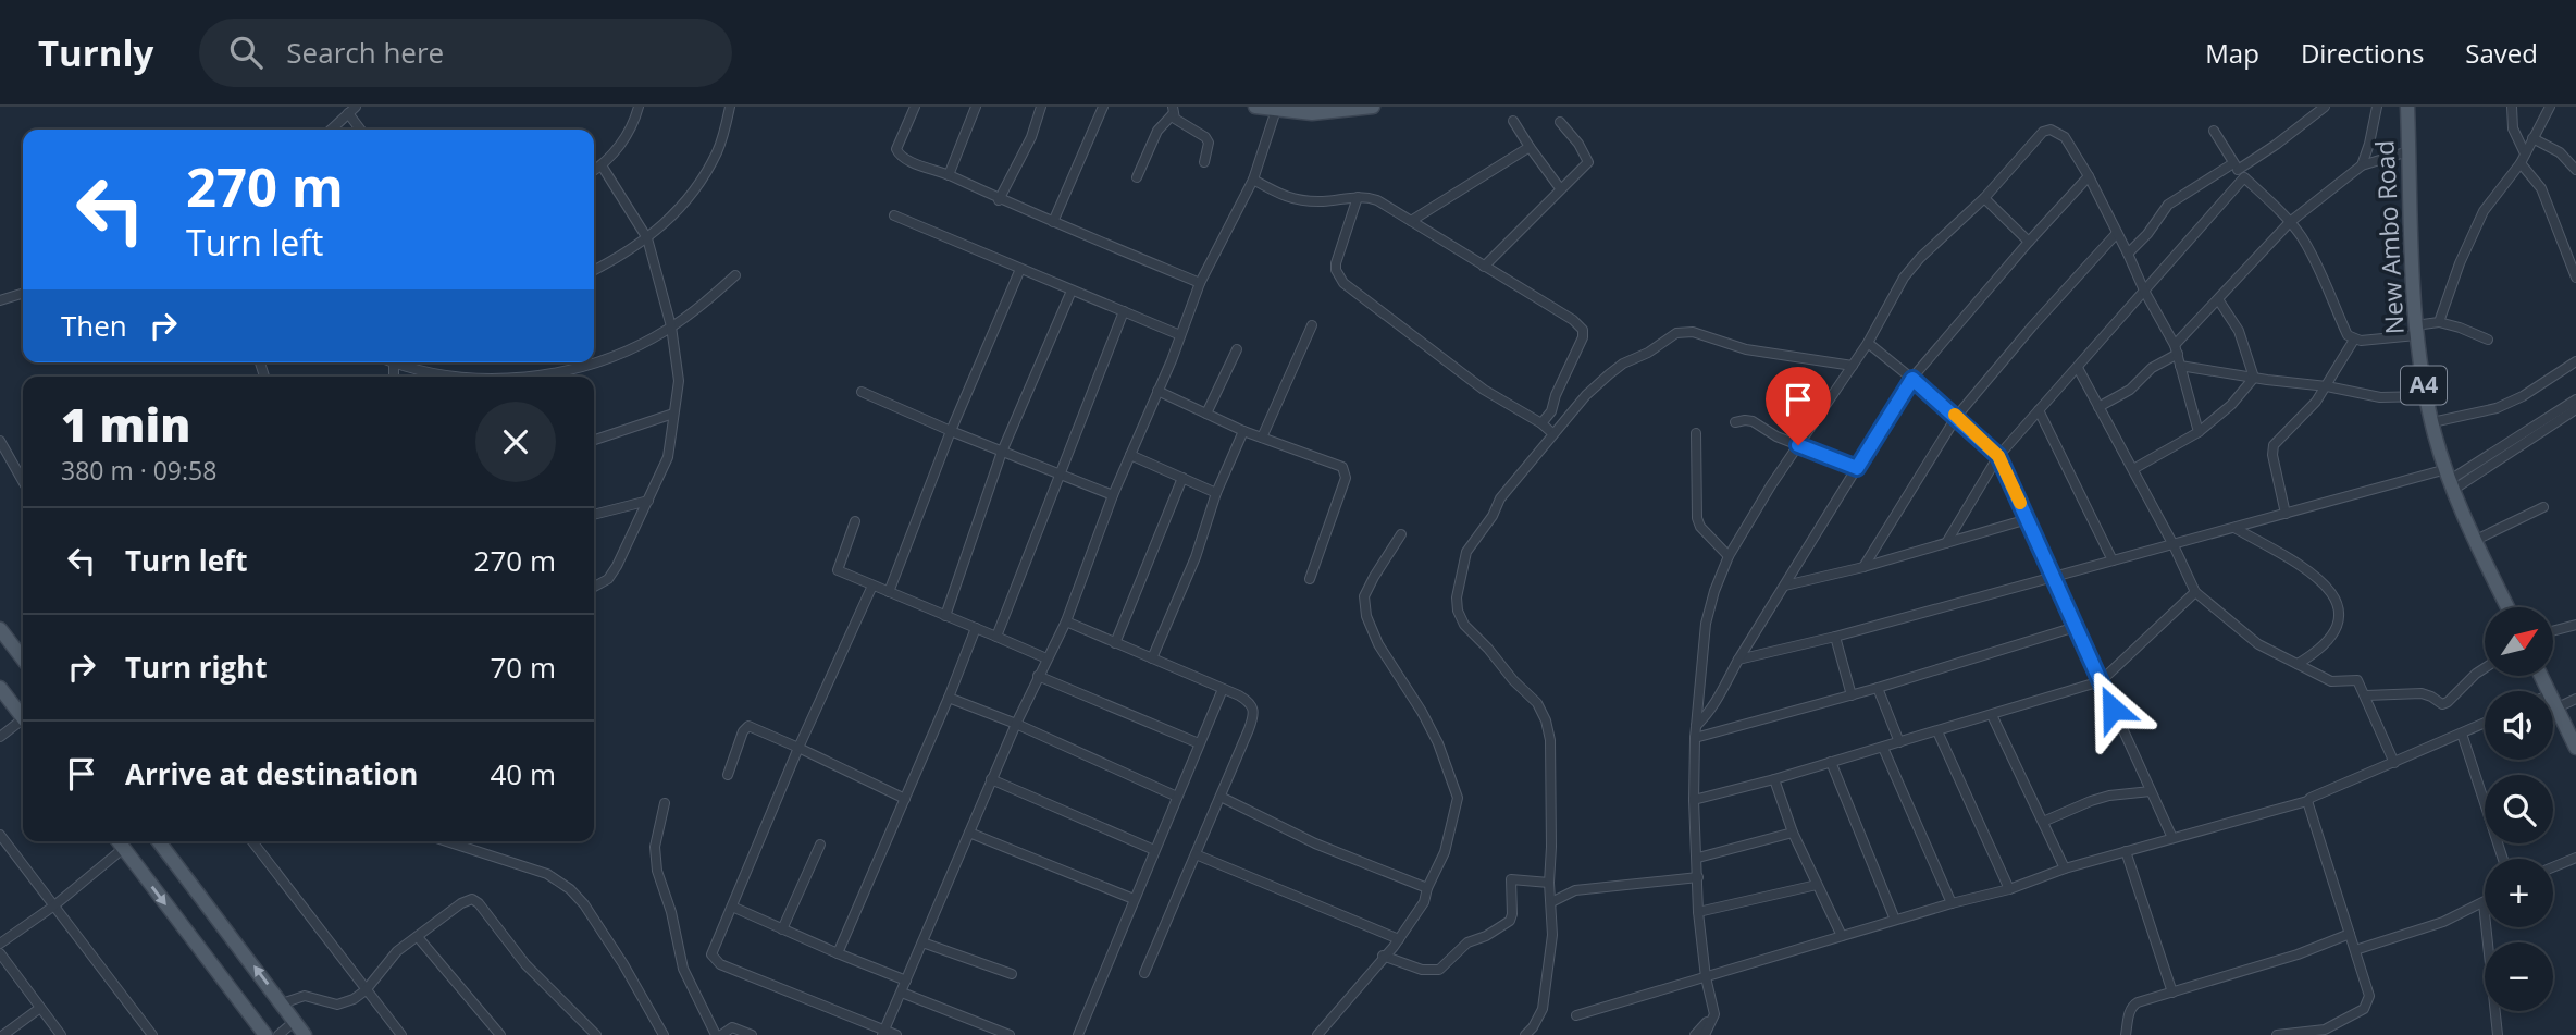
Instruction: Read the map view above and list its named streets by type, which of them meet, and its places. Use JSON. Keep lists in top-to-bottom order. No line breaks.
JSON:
{"streets":{"main road":["New Ambo Road","A4"]},"north":"top right","page":{"header":"Turnly","search":"Search here","nav":["Map","Directions","Saved"],"turn":["270 m","Turn left"],"then":"Then","heading":["1 min","380 m · 09:58"],"list":[{"name":"Turn left","value":"270 m"},{"name":"Turn right","value":"70 m"},{"name":"Arrive at destination","value":"40 m"}],"map_buttons":["+","−"]}}
